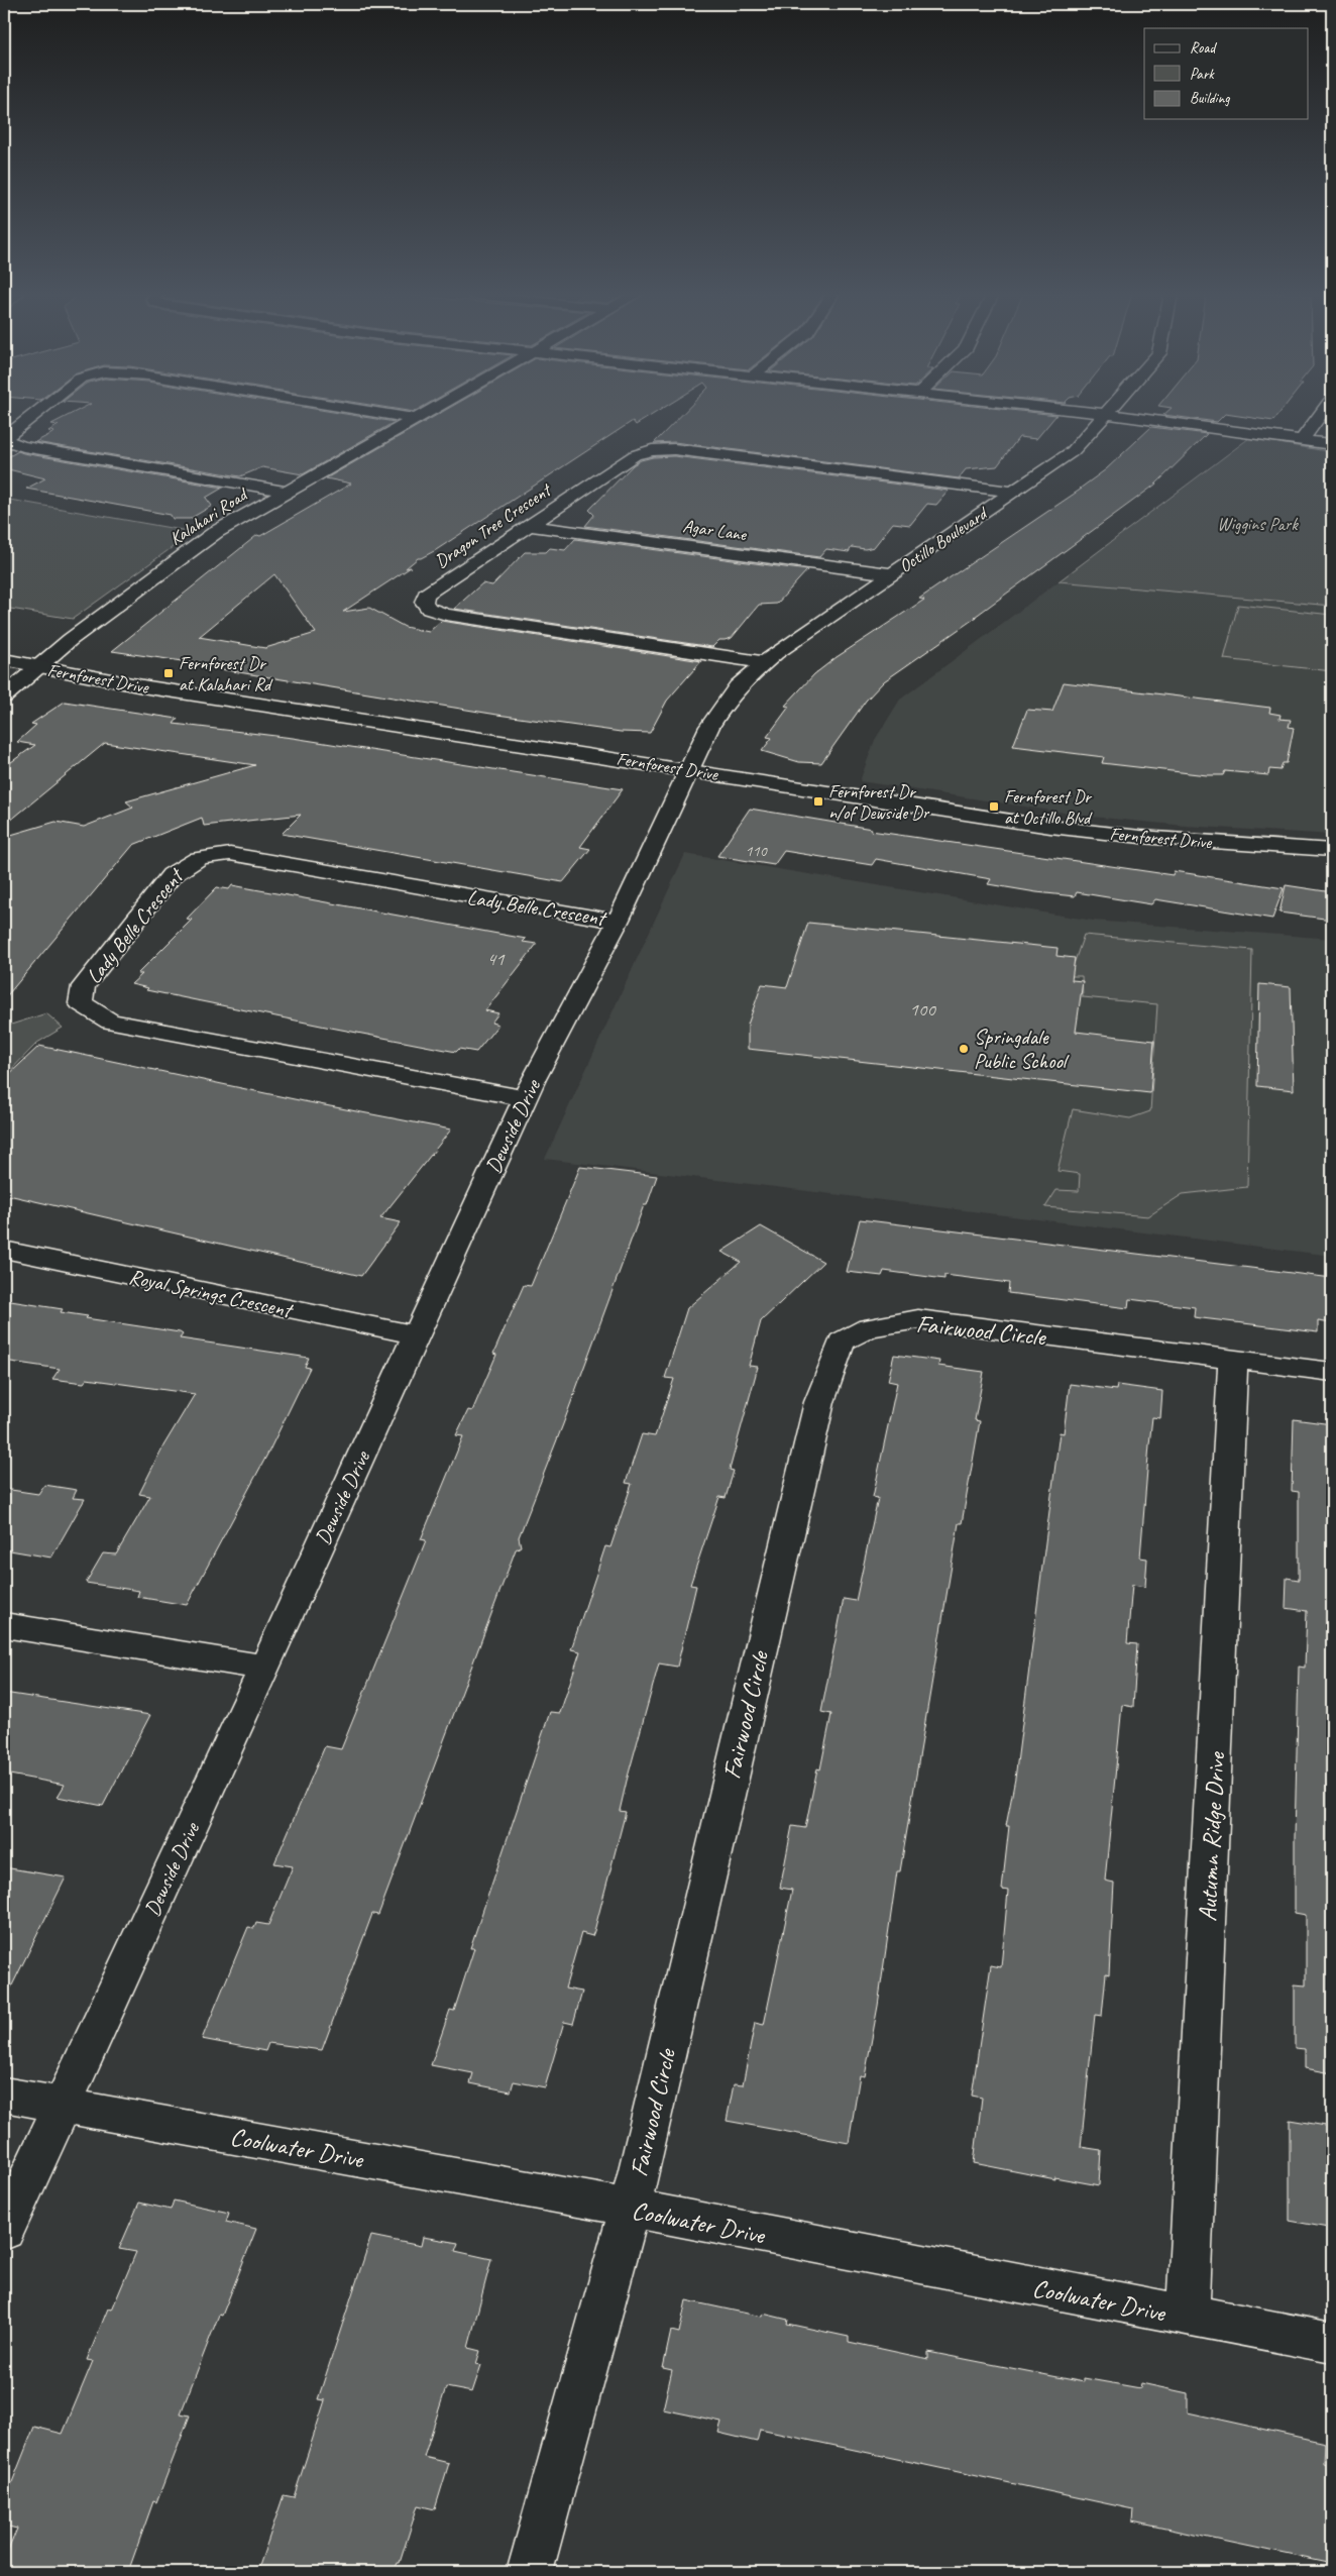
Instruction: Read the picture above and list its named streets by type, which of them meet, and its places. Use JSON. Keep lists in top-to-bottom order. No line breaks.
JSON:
{"streets":{"street":["Kalahari Road","Dragon Tree Crescent","Agar Lane","Octillo Boulevard","Fernforest Drive","Lady Belle Crescent","Dewside Drive","Royal Springs Crescent","Fairwood Circle","Autumn Ridge Drive","Coolwater Drive"]},"crossings":[["Kalahari Road","Fernforest Drive"],["Dragon Tree Crescent","Agar Lane"],["Dragon Tree Crescent","Octillo Boulevard"],["Agar Lane","Octillo Boulevard"],["Octillo Boulevard","Fernforest Drive"],["Octillo Boulevard","Dewside Drive"],["Fernforest Drive","Dewside Drive"],["Lady Belle Crescent","Dewside Drive"],["Dewside Drive","Royal Springs Crescent"],["Dewside Drive","Coolwater Drive"],["Fairwood Circle","Autumn Ridge Drive"],["Fairwood Circle","Coolwater Drive"],["Autumn Ridge Drive","Coolwater Drive"]],"parks":["Wiggins Park"],"places":{"transit":["Fernforest Dr at Kalahari Rd","Fernforest Dr n/of Dewside Dr","Fernforest Dr at Octillo Blvd"],"other":["Springdale Public School"]},"house_numbers":["110","41","100"],"legend":["Road","Park","Building"]}
